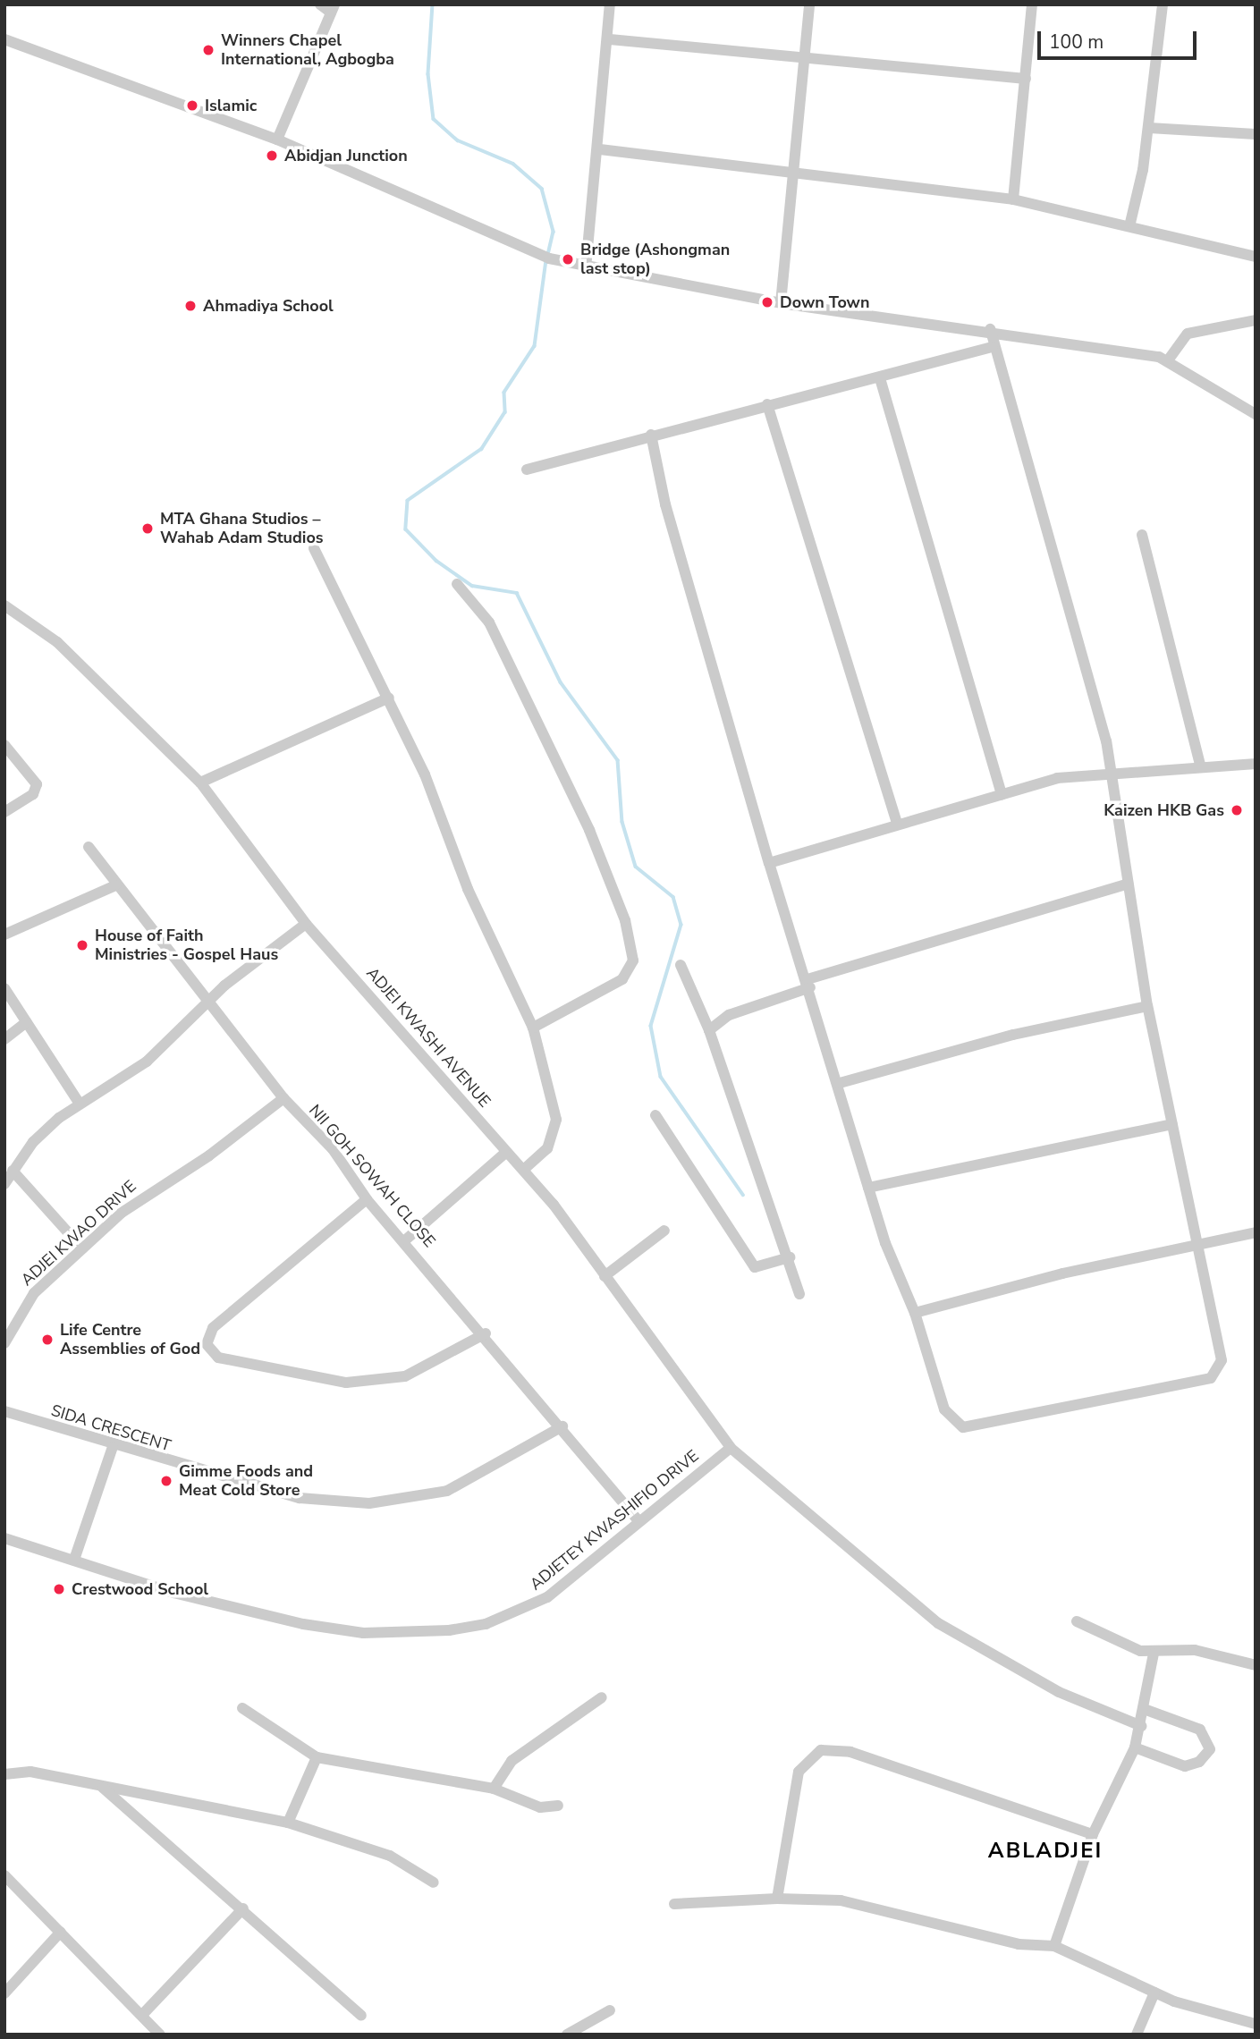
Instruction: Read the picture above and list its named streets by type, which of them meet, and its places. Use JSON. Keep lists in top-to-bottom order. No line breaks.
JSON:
{"streets":{"street":["ADJEI KWASHI AVENUE","NII GOH SOWAH CLOSE","ADJEI KWAO DRIVE","SIDA CRESCENT","ADJETEY KWASHIFIO DRIVE"]},"crossings":[["ADJEI KWASHI AVENUE","ADJETEY KWASHIFIO DRIVE"],["NII GOH SOWAH CLOSE","ADJEI KWAO DRIVE"],["NII GOH SOWAH CLOSE","SIDA CRESCENT"],["NII GOH SOWAH CLOSE","ADJETEY KWASHIFIO DRIVE"]],"districts":["ABLADJEI"],"places":["Winners Chapel International, Agbogba","Islamic","Abidjan Junction","Bridge (Ashongman last stop)","Down Town","Ahmadiya School","MTA Ghana Studios – Wahab Adam Studios","Kaizen HKB Gas","House of Faith Ministries - Gospel Haus","Life Centre Assemblies of God","Gimme Foods and Meat Cold Store","Crestwood School"],"scale_bar":"100 m"}
